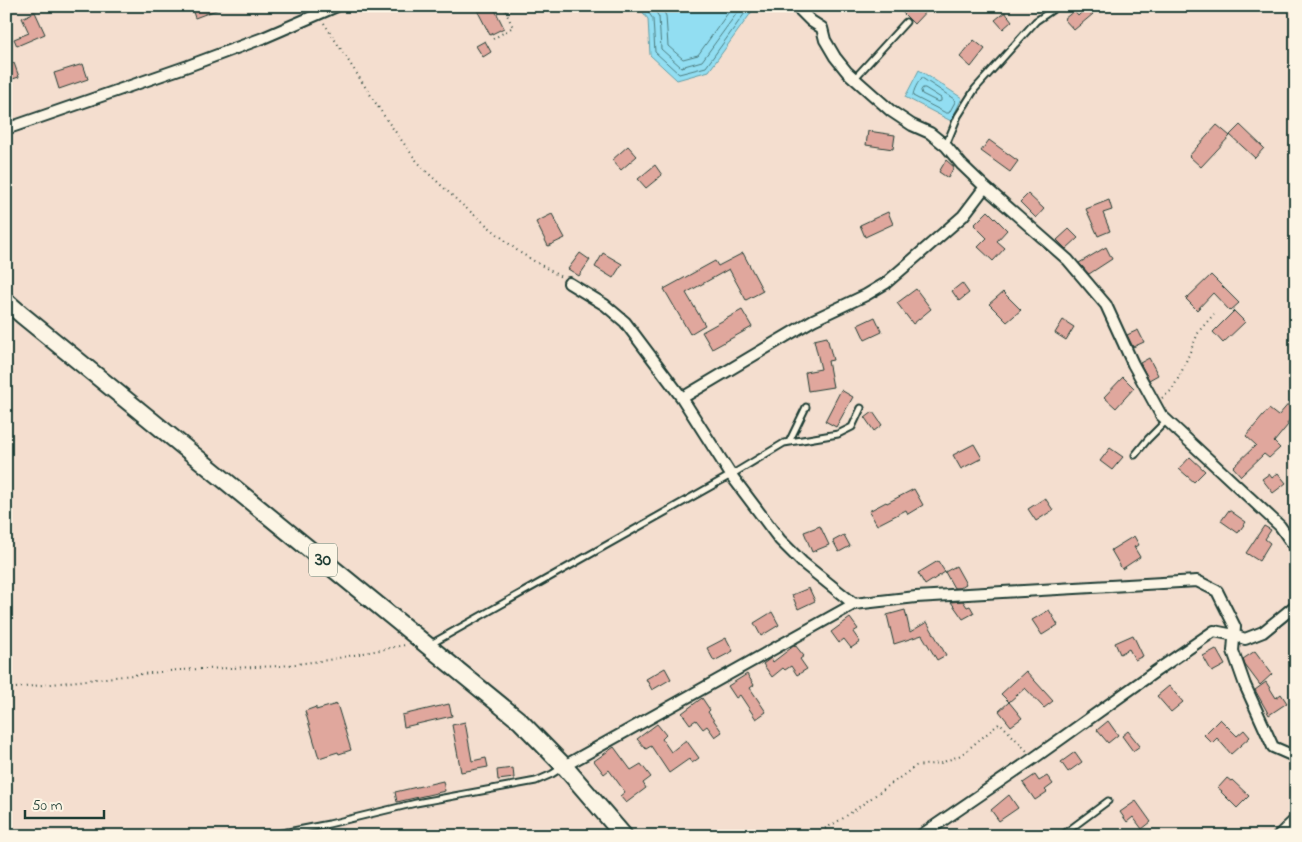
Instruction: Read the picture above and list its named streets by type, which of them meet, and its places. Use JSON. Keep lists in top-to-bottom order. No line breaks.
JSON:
{"streets":{"main road":["30"]},"scale_bar":"50 m"}
